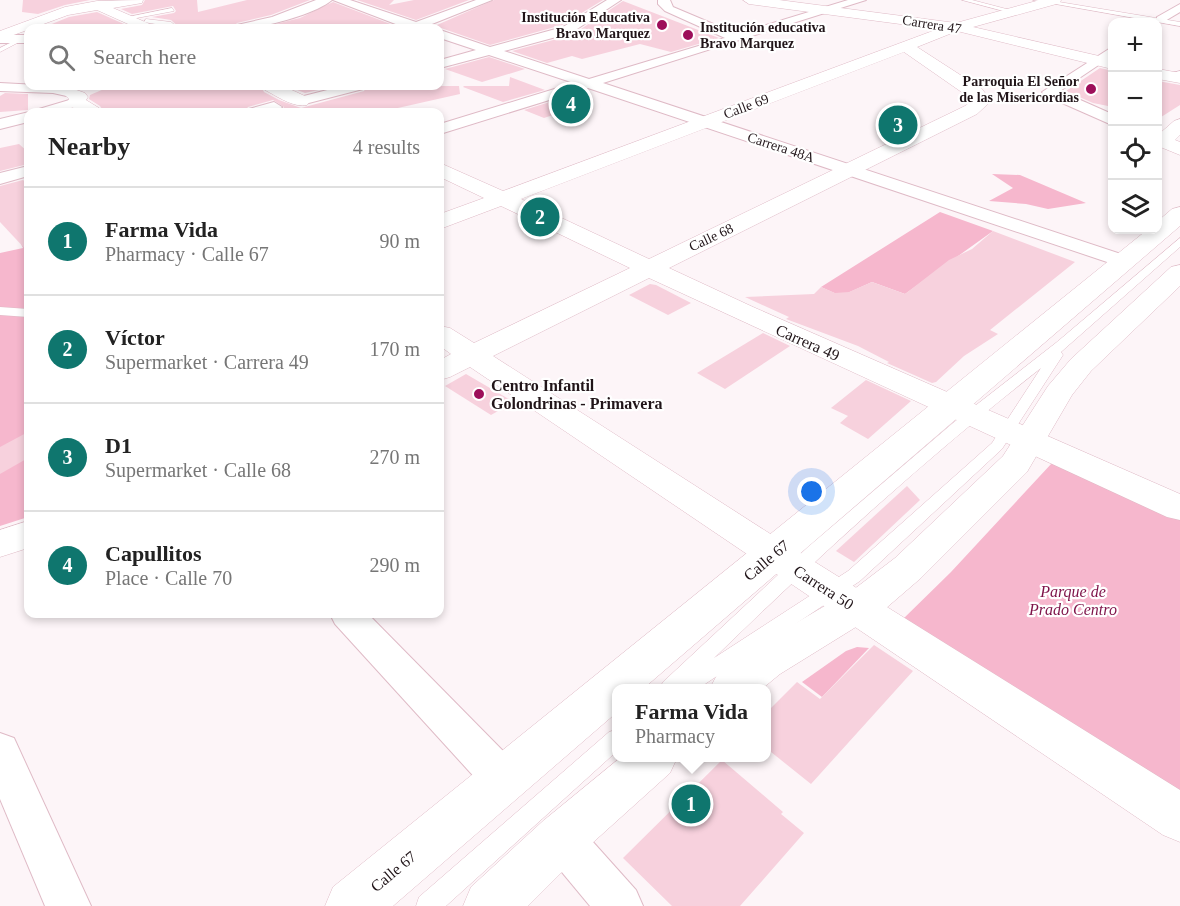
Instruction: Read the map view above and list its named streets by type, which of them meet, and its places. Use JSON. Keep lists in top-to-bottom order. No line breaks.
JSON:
{"streets":{"street":["Carrera 47","Calle 69","Carrera 48A","Calle 68","Carrera 49","Calle 67","Carrera 50"]},"crossings":[["Carrera 47","Calle 69"],["Calle 69","Carrera 48A"],["Calle 69","Calle 68"],["Calle 69","Carrera 49"],["Carrera 48A","Calle 68"],["Carrera 48A","Calle 67"],["Calle 68","Carrera 49"],["Calle 68","Carrera 50"],["Carrera 49","Calle 67"],["Calle 67","Carrera 50"]],"parks":["Parque de Prado Centro"],"places":["Institución Educativa Bravo Marquez","Institución educativa Bravo Marquez","Parroquia El Señor de las Misericordias","Centro Infantil Golondrinas - Primavera"],"page":{"map_buttons":["+","−"],"search":"Search here","pins":["4","3","2","1"],"heading":["Nearby","4 results"],"list":[{"mark":"1","name":"Farma Vida","note":"Pharmacy · Calle 67","value":"90 m"},{"mark":"2","name":"Víctor","note":"Supermarket · Carrera 49","value":"170 m"},{"mark":"3","name":"D1","note":"Supermarket · Calle 68","value":"270 m"},{"mark":"4","name":"Capullitos","note":"Place · Calle 70","value":"290 m"}],"popup":["Farma Vida","Pharmacy"]}}
